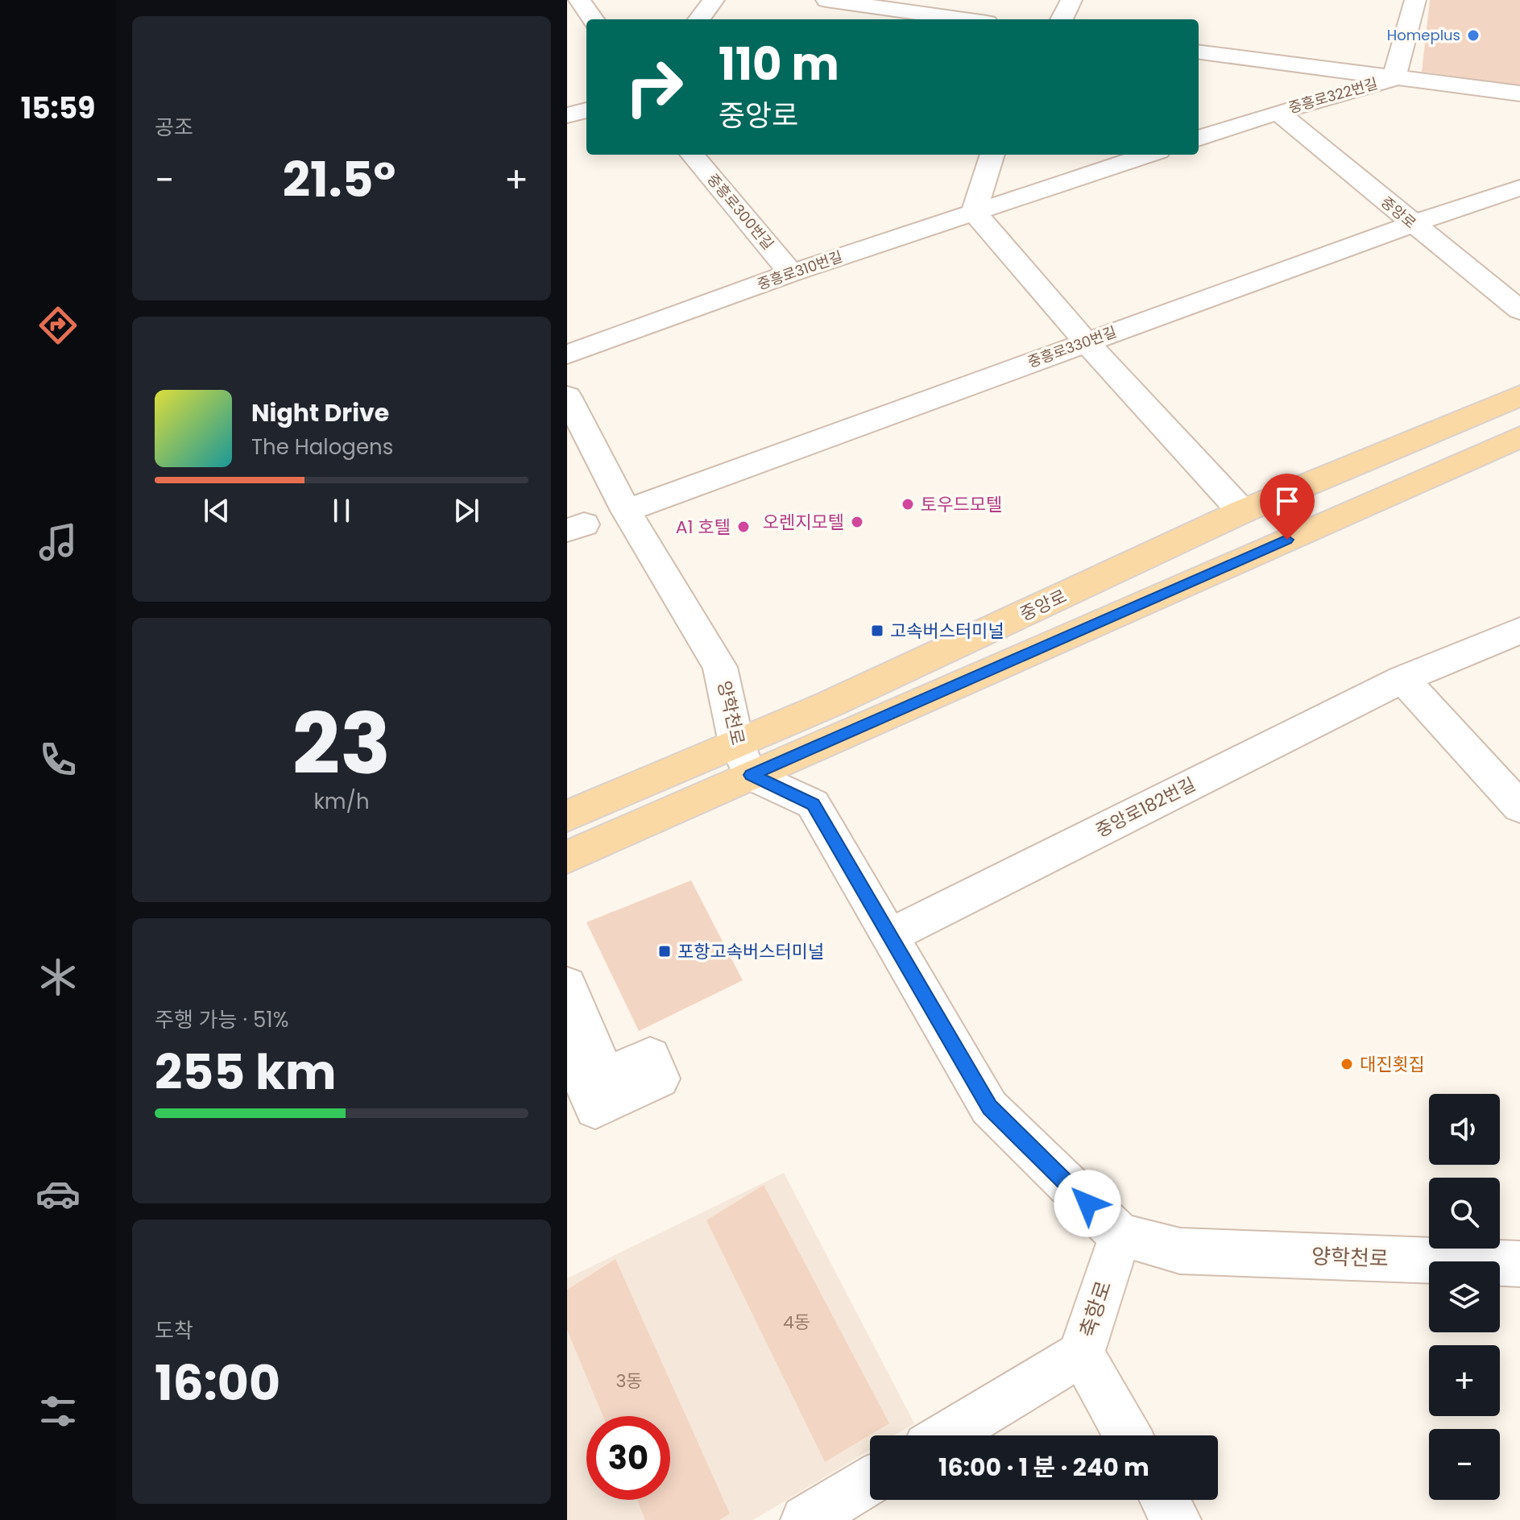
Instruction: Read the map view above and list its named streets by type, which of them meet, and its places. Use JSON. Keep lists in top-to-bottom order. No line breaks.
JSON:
{"streets":{"main road":["중앙로"],"street":["중흥로322번길","중흥로300번길","중흥로310번길","중흥로330번길","양학천로","중앙로182번길","축항로"]},"crossings":[["중흥로322번길","중앙로"],["중흥로300번길","중흥로310번길"],["중앙로","중흥로330번길"],["중앙로","양학천로"],["중흥로330번길","양학천로"],["양학천로","축항로"]],"places":{"other":["Homeplus","토우드모텔","오렌지모텔","A1 호텔","대진횟집"],"transit":["고속버스터미널","포항고속버스터미널"]},"house_numbers":["4동","3동"],"page":{"tabs":"15:59","tile":["공조",["23","km/h"],["주행 가능 · 51%","255 km"],["도착","16:00"]],"turn":["110 m","중앙로"],"heat":["−","21.5°","+"],"song":["Night Drive","The Halogens"],"map_buttons":["+","−"],"limit":"30","trip":"16:00 · 1 분 · 240 m"}}
